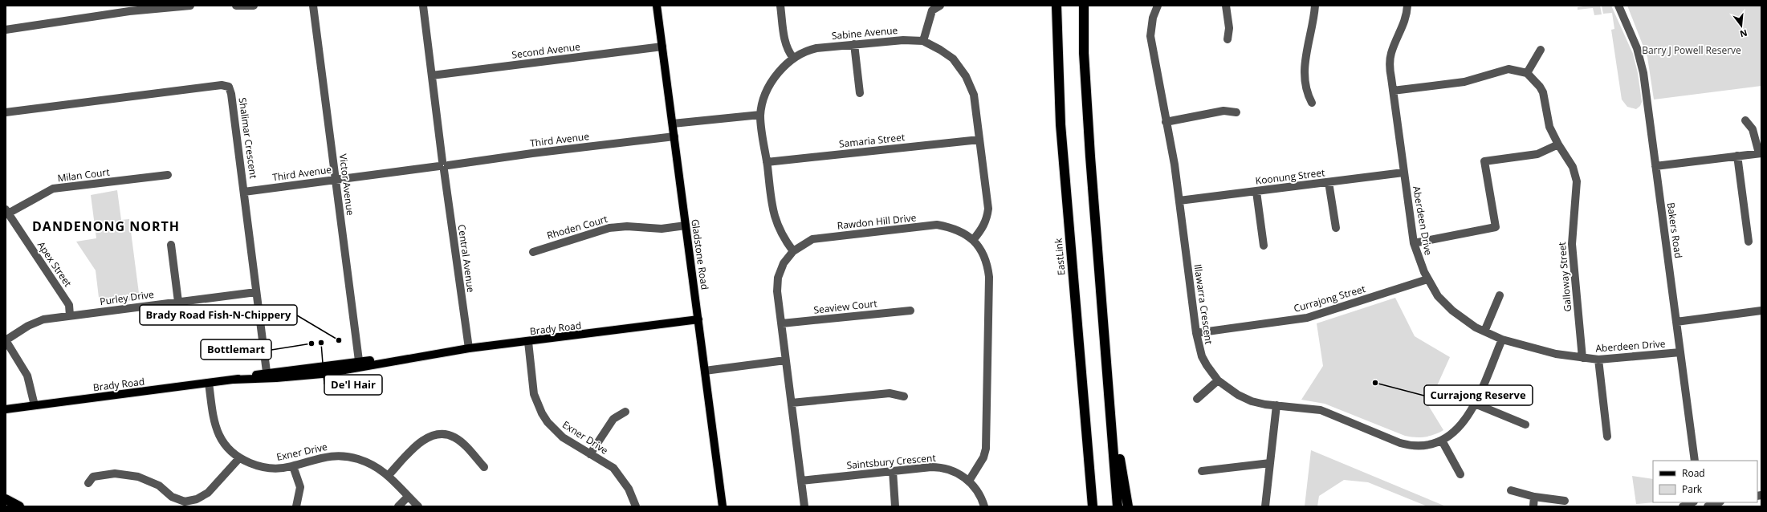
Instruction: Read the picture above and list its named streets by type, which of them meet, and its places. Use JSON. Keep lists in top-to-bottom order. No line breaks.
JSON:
{"streets":{"highway":["EastLink"],"main road":["Gladstone Road","Brady Road"],"street":["Sabine Avenue","Second Avenue","Shalimar Crescent","Third Avenue","Samaria Street","Milan Court","Koonung Street","Victor Avenue","Aberdeen Drive","Rawdon Hill Drive","Rhoden Court","Bakers Road","Central Avenue","Apex Street","Galloway Street","Purley Drive","Currajong Street","Illawarra Crescent","Seaview Court","Exner Drive","Saintsbury Crescent"]},"crossings":[["Sabine Avenue","Samaria Street"],["Sabine Avenue","Rawdon Hill Drive"],["Second Avenue","Gladstone Road"],["Second Avenue","Central Avenue"],["Shalimar Crescent","Third Avenue"],["Shalimar Crescent","Purley Drive"],["Shalimar Crescent","Brady Road"],["Third Avenue","Victor Avenue"],["Third Avenue","Gladstone Road"],["Third Avenue","Central Avenue"],["Milan Court","Apex Street"],["Koonung Street","Aberdeen Drive"],["Koonung Street","Illawarra Crescent"],["Victor Avenue","Brady Road"],["Aberdeen Drive","Bakers Road"],["Aberdeen Drive","Galloway Street"],["Aberdeen Drive","Currajong Street"],["Aberdeen Drive","Illawarra Crescent"],["Rawdon Hill Drive","Seaview Court"],["Rawdon Hill Drive","Saintsbury Crescent"],["Rhoden Court","Gladstone Road"],["Gladstone Road","Brady Road"],["Central Avenue","Brady Road"],["Apex Street","Purley Drive"],["Currajong Street","Illawarra Crescent"],["Brady Road","Exner Drive"]],"districts":["DANDENONG NORTH"],"parks":["Barry J Powell Reserve"],"places":["Brady Road Fish-N-Chippery","De'l Hair","Bottlemart","Currajong Reserve"],"legend":["Road","Park"],"north":"bottom"}
